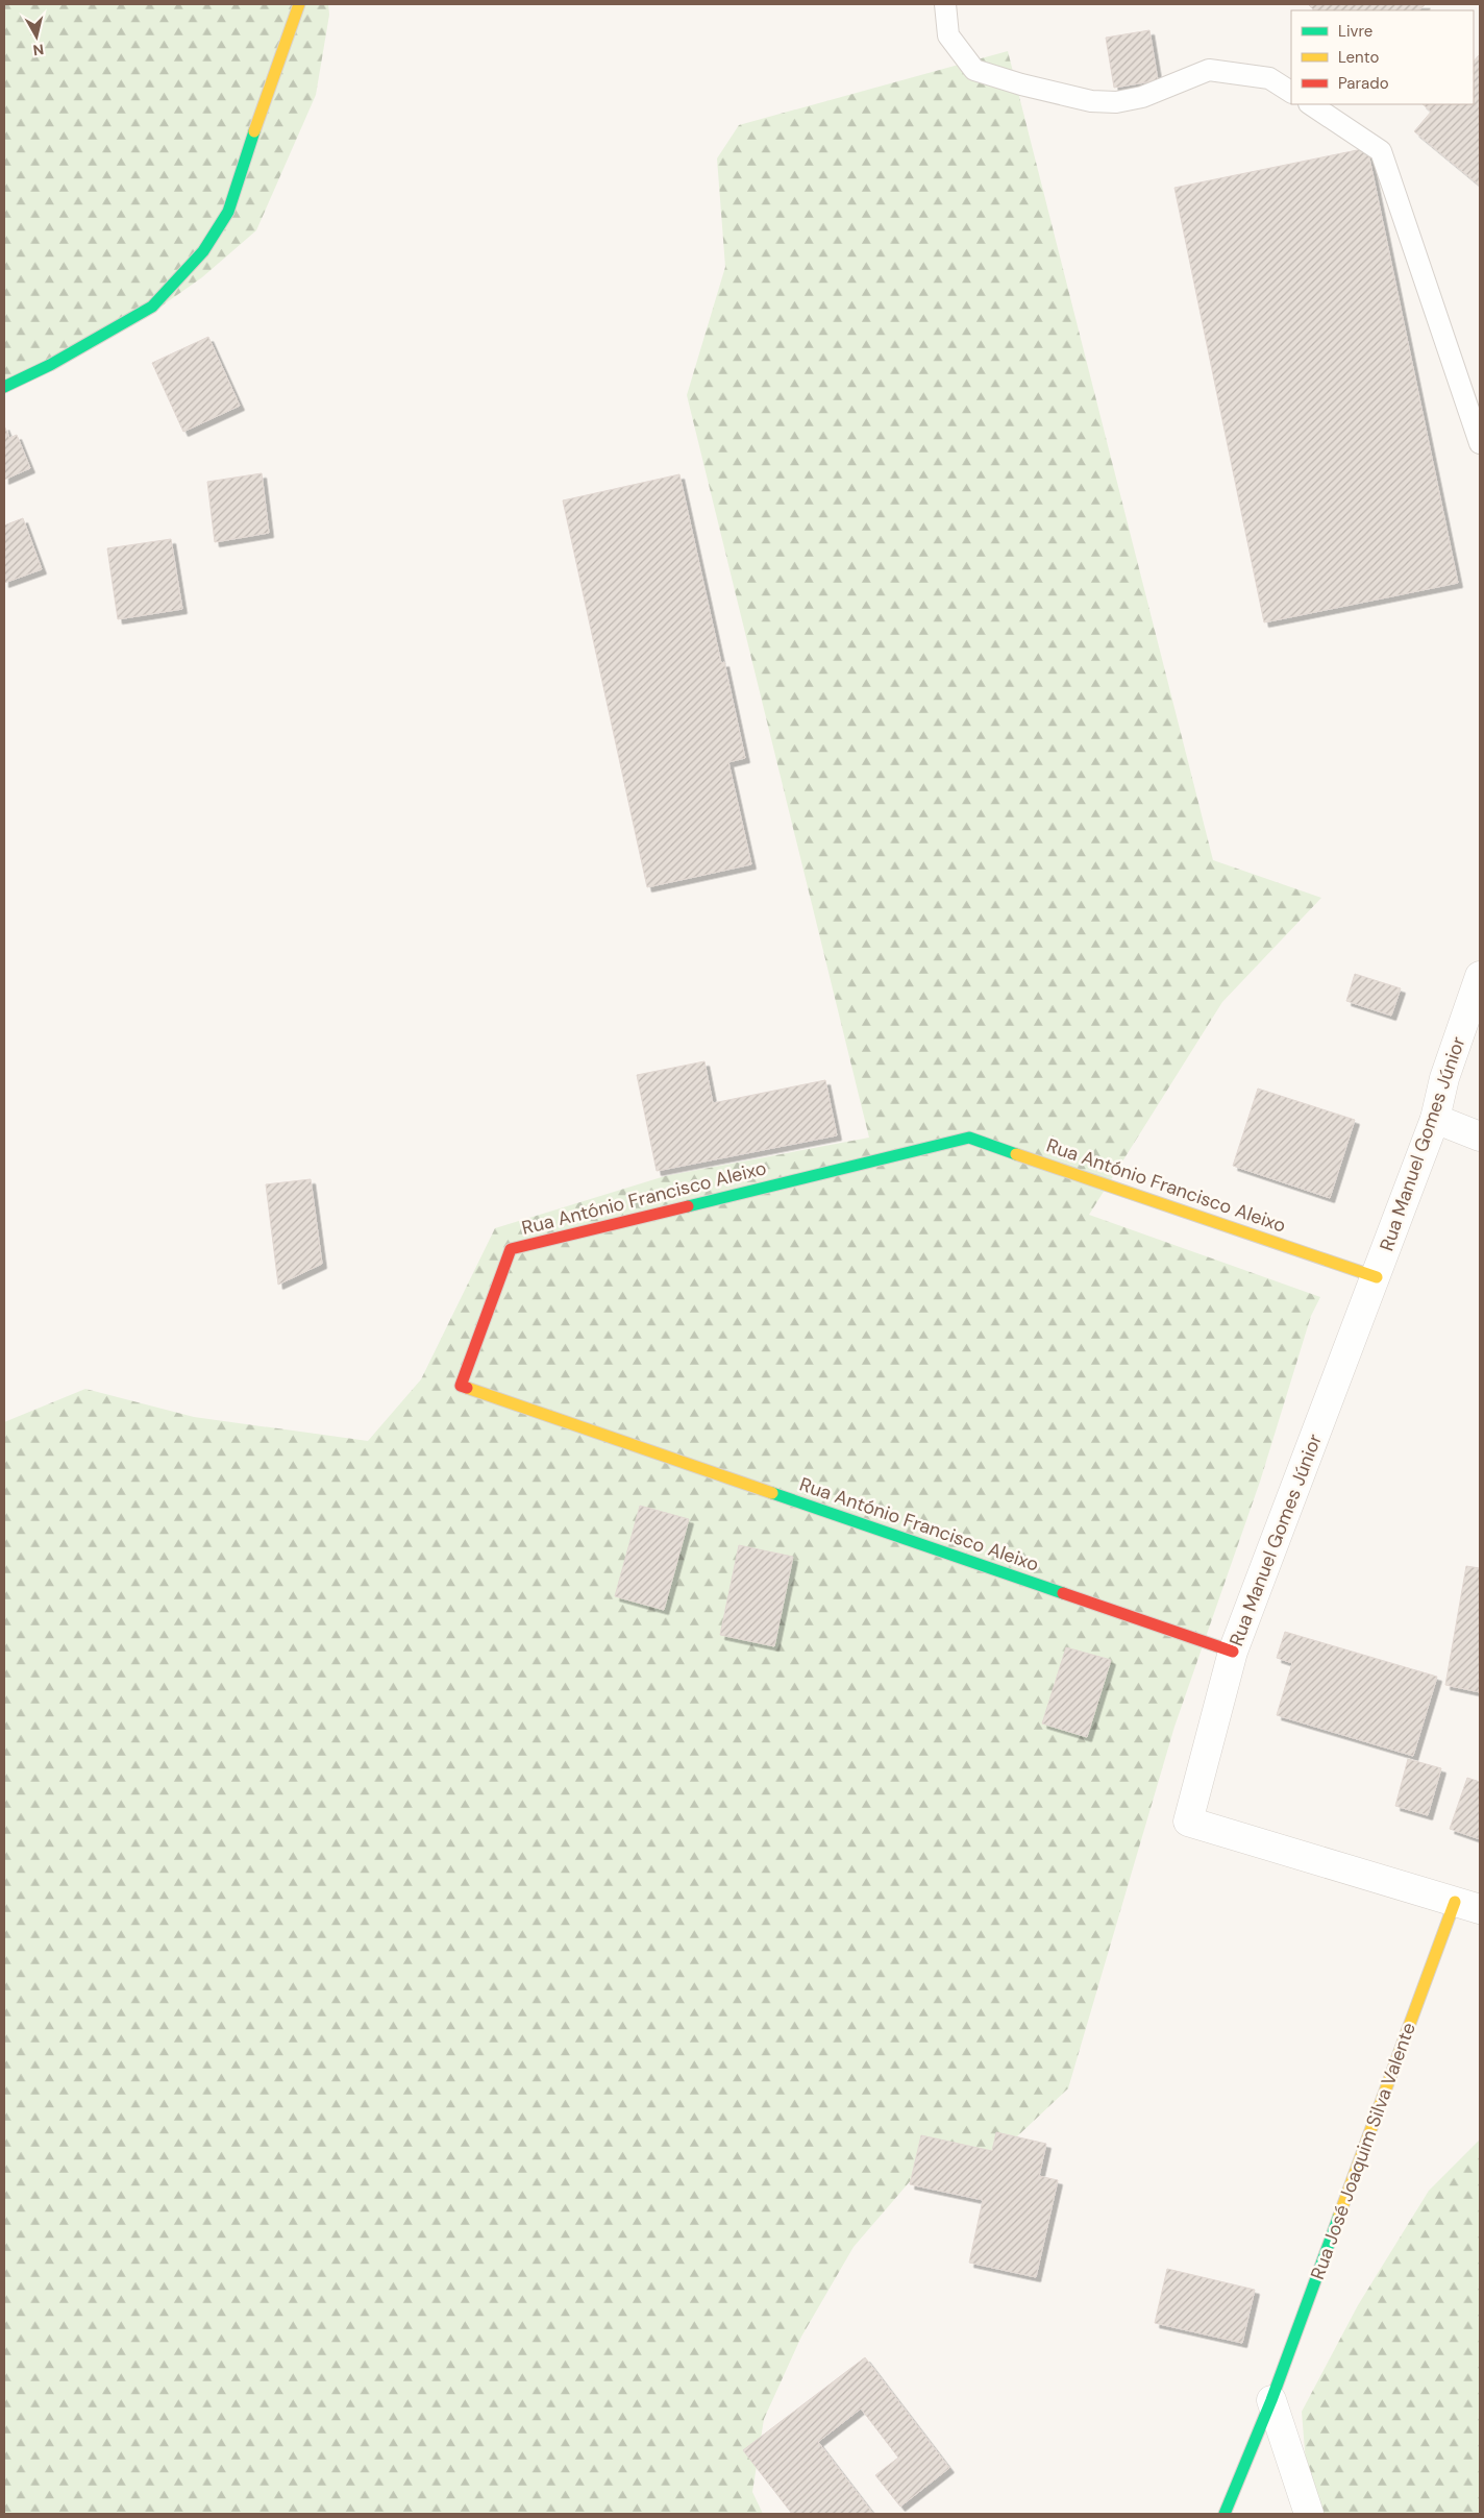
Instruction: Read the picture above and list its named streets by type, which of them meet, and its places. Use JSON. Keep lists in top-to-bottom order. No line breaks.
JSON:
{"streets":{"street":["Rua Manuel Gomes Júnior","Rua António Francisco Aleixo","Rua José Joaquim Silva Valente"]},"crossings":[["Rua Manuel Gomes Júnior","Rua António Francisco Aleixo"],["Rua Manuel Gomes Júnior","Rua José Joaquim Silva Valente"]],"legend":["Livre","Lento","Parado"],"north":"bottom"}
